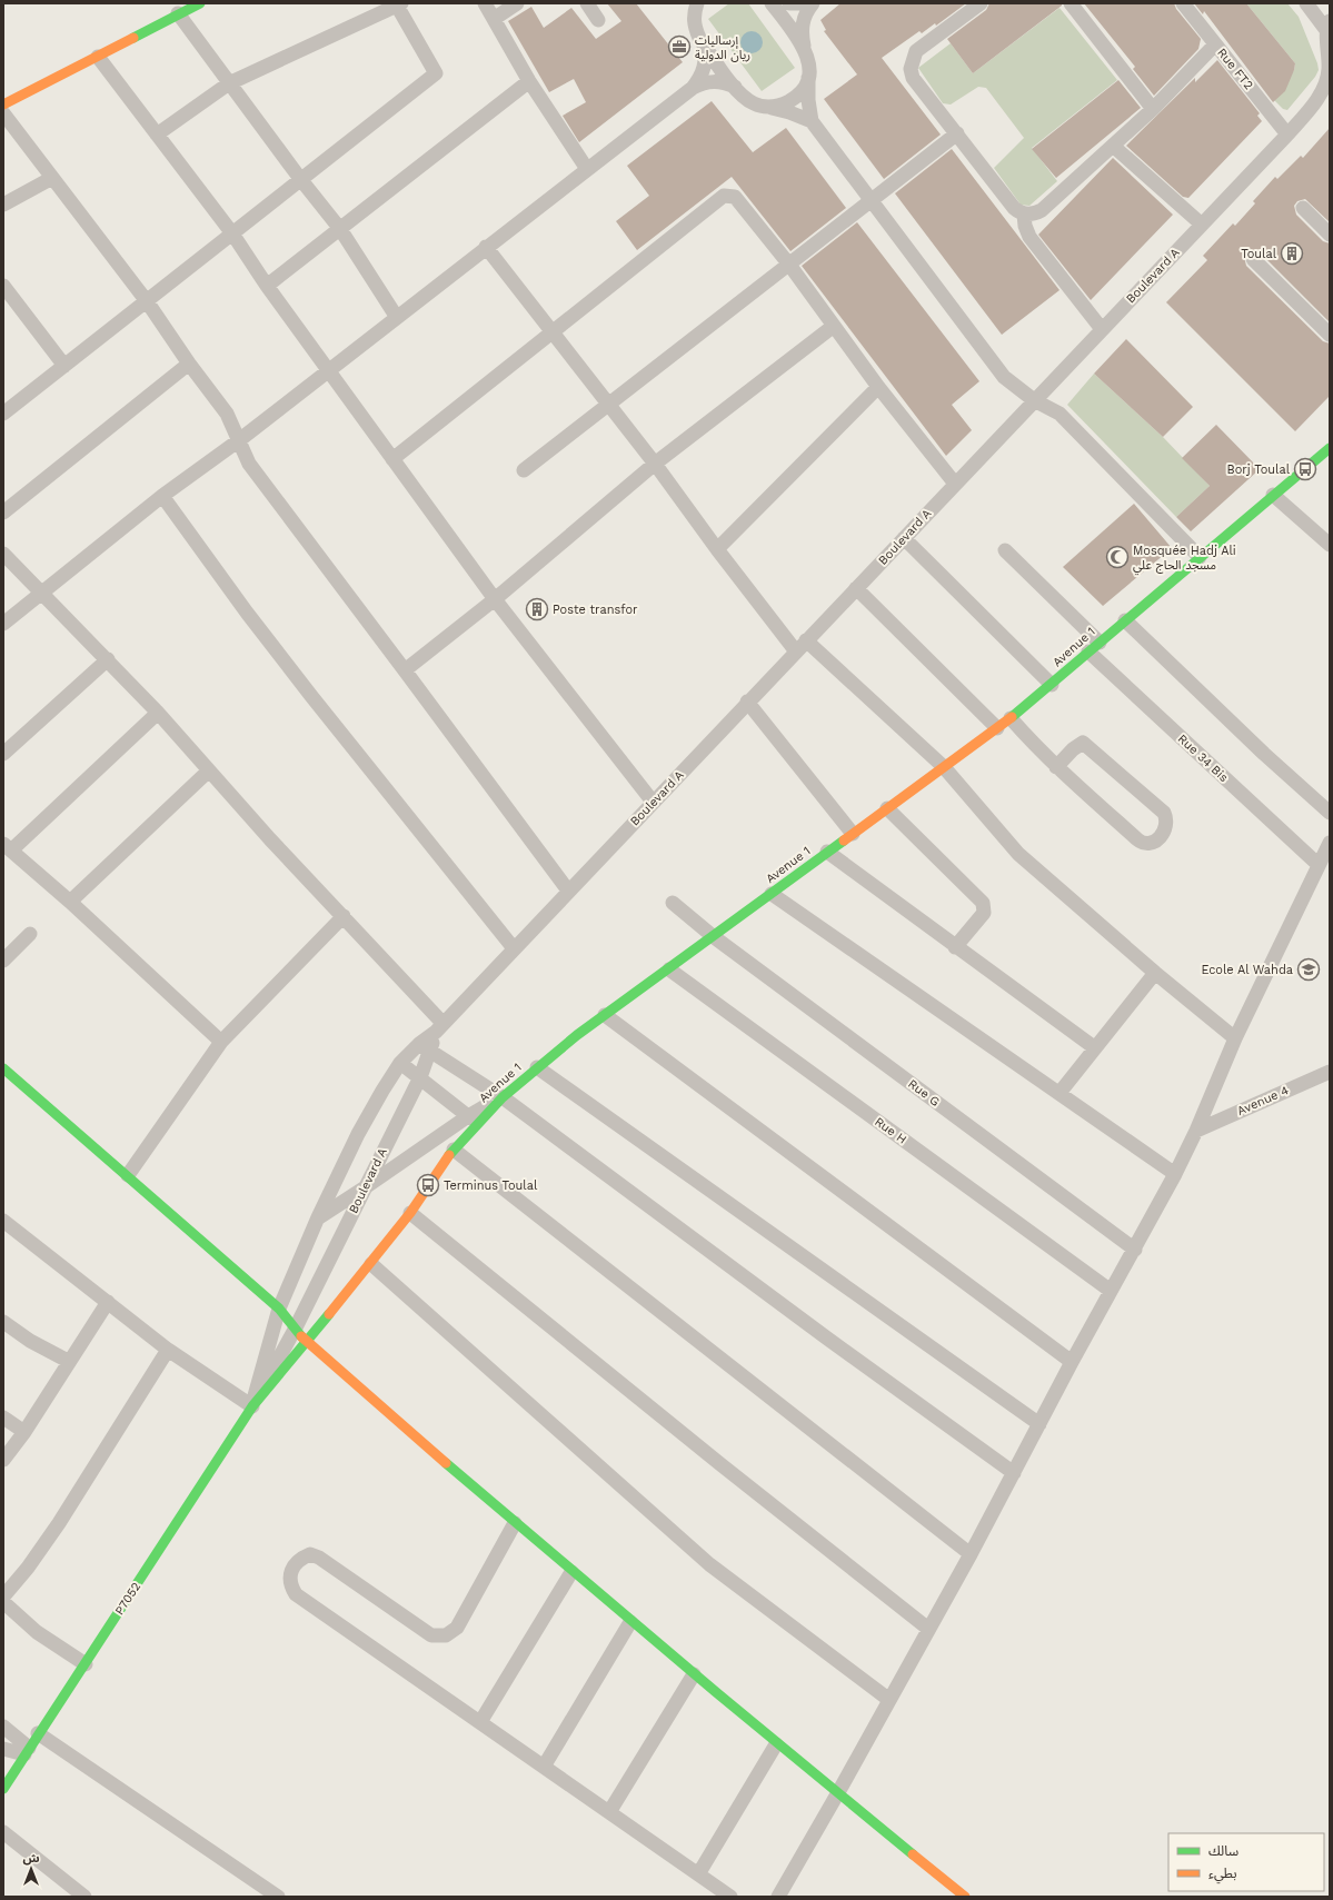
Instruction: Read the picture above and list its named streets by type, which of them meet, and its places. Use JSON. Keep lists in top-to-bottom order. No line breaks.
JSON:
{"streets":{"street":["Rue FT2","Boulevard A","Avenue 1","Rue 34 Bis","Rue G","Avenue 4","Rue H","P7052"]},"crossings":[["Rue FT2","Boulevard A"],["Boulevard A","P7052"],["Avenue 1","Rue 34 Bis"],["Avenue 1","Rue G"],["Avenue 1","Rue H"],["Avenue 1","P7052"]],"places":{"office":["إرساليات ریان الدولية"],"building":["Toulal","Poste transfor"],"bus stop":["Borj Toulal","Terminus Toulal"],"mosque":["Mosquée Hadj Ali مسجد الحاج علي"],"school or university":["Ecole Al Wahda"]},"legend":["سالك","بطيء"],"north":"top"}
